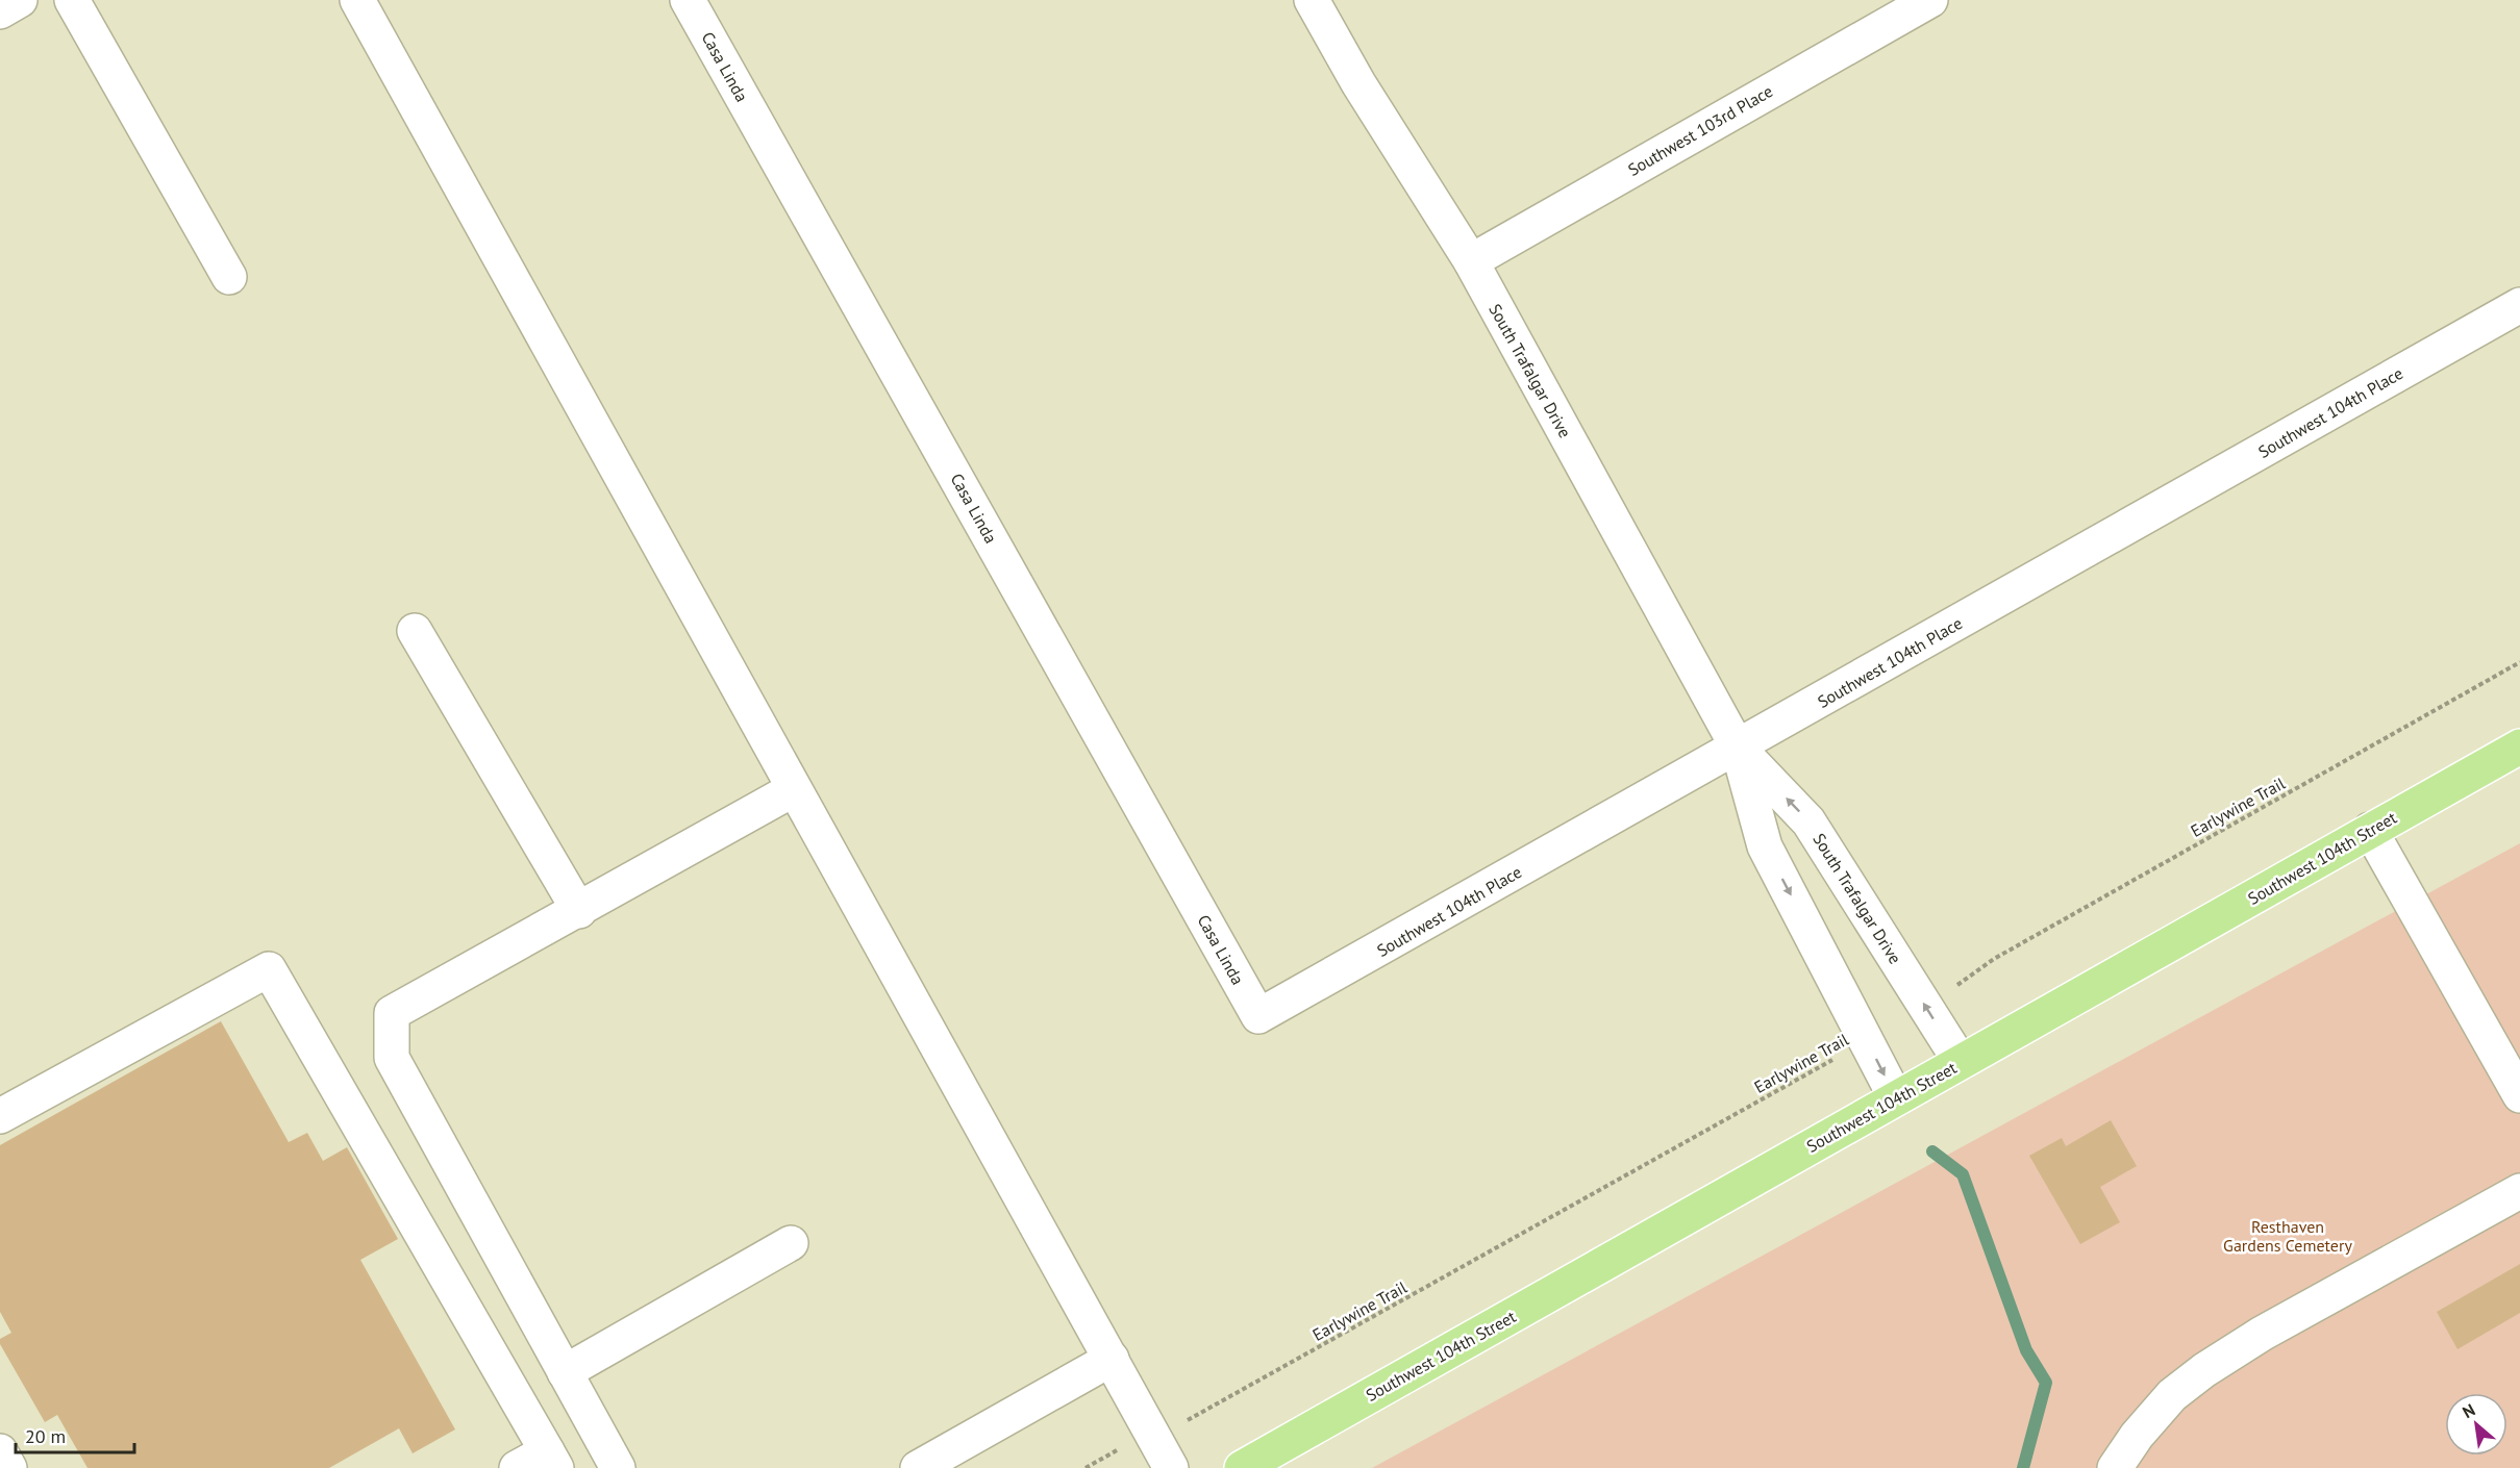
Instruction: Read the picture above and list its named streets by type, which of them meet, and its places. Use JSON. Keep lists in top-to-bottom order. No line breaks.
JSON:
{"streets":{"main road":["Southwest 104th Street"],"street":["Casa Linda","Southwest 103rd Place","South Trafalgar Drive","Southwest 104th Place"],"path":["Earlywine Trail"]},"crossings":[["Casa Linda","Southwest 104th Place"],["Southwest 103rd Place","South Trafalgar Drive"],["South Trafalgar Drive","Southwest 104th Place"],["South Trafalgar Drive","Earlywine Trail"],["South Trafalgar Drive","Southwest 104th Street"]],"parks":["Resthaven Gardens Cemetery"],"scale_bar":"20 m","north":"top left"}
